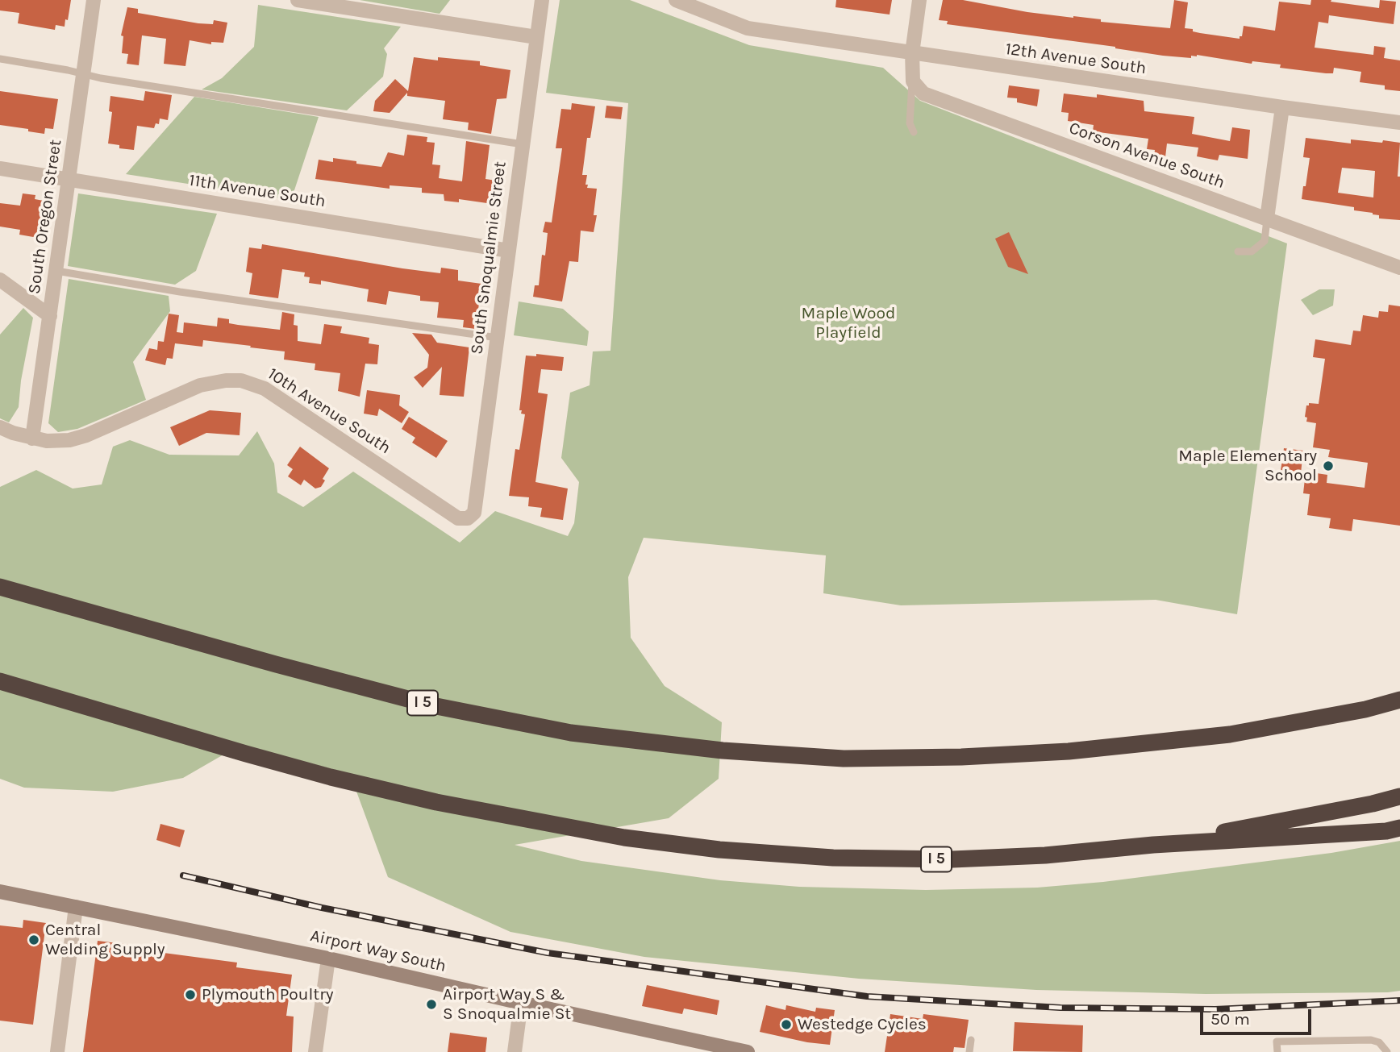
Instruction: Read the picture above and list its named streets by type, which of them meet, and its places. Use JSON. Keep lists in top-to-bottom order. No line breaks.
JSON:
{"streets":{"highway":["I 5"],"main road":["Airport Way South"],"street":["12th Avenue South","Corson Avenue South","11th Avenue South","South Oregon Street","South Snoqualmie Street","10th Avenue South"]},"crossings":[["11th Avenue South","South Oregon Street"],["11th Avenue South","South Snoqualmie Street"],["South Oregon Street","10th Avenue South"],["South Snoqualmie Street","10th Avenue South"]],"parks":["Maple Wood Playfield"],"places":["Maple Elementary School","Central Welding Supply","Plymouth Poultry","Airport Way S & S Snoqualmie St","Westedge Cycles"],"scale_bar":"50 m"}
